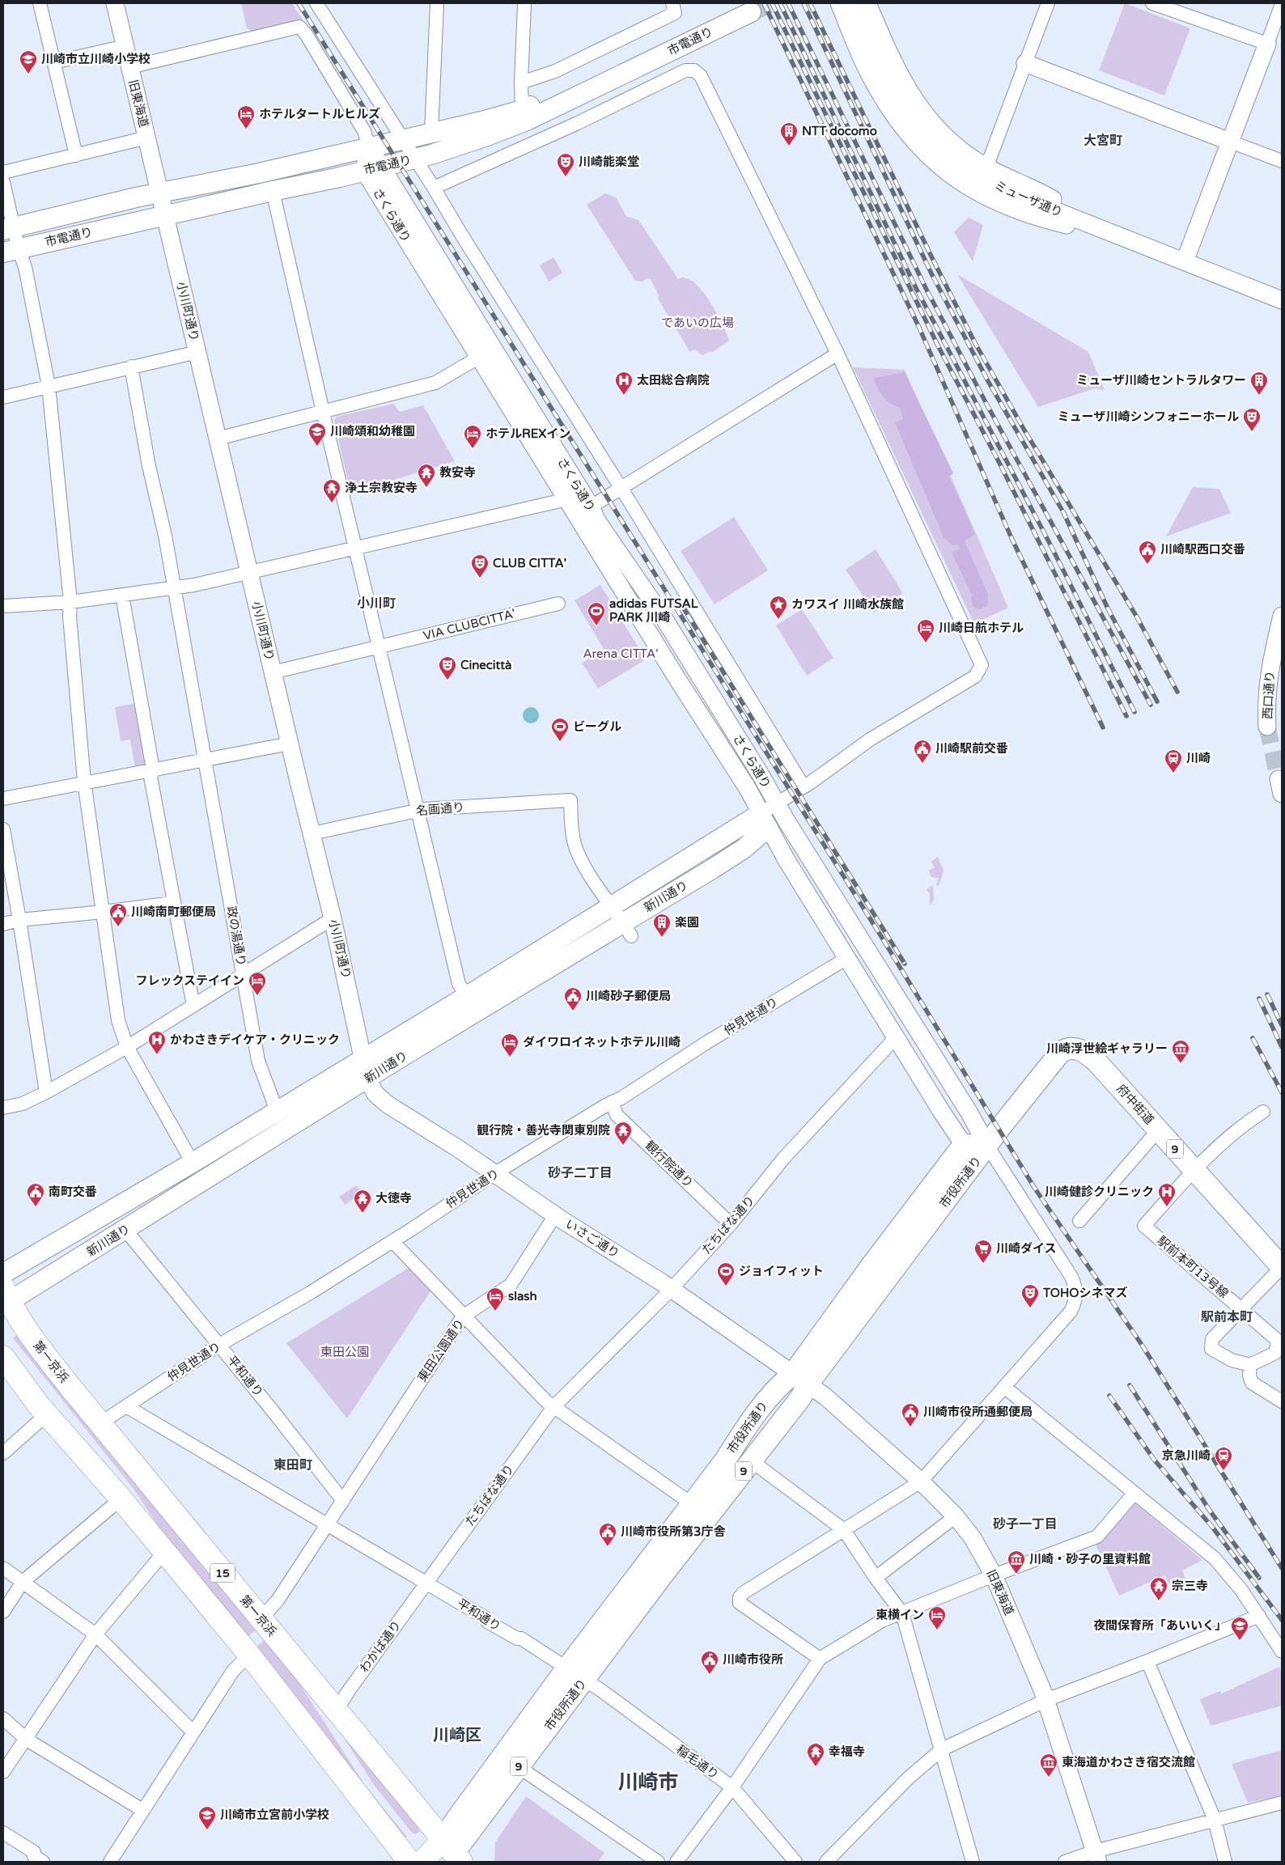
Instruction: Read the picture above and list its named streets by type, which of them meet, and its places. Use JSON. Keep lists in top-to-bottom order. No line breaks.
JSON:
{"streets":{"highway":["第一京浜","15"],"main road":["市電通り","新川通り","府中街道","9","市役所通り"],"street":["旧東海道","ミューザ通り","さくら通り","小川町通り","VIA CLUBCITTA'","西口通り","名画通り","政の湯通り","仲見世通り","観行院通り","たちばな通り","いさご通り","駅前本町13号線","東田公園通り","平和通り","わかば通り","稲毛通り"]},"crossings":[["市電通り","旧東海道"],["市電通り","さくら通り"],["市電通り","小川町通り"],["旧東海道","小川町通り"],["旧東海道","市役所通り"],["旧東海道","いさご通り"],["さくら通り","新川通り"],["さくら通り","仲見世通り"],["さくら通り","府中街道"],["さくら通り","市役所通り"],["さくら通り","たちばな通り"],["小川町通り","VIA CLUBCITTA'"],["小川町通り","名画通り"],["小川町通り","新川通り"],["小川町通り","いさご通り"],["名画通り","新川通り"],["新川通り","政の湯通り"],["新川通り","いさご通り"],["新川通り","第一京浜"],["新川通り","平和通り"],["仲見世通り","観行院通り"],["仲見世通り","いさご通り"],["仲見世通り","第一京浜"],["仲見世通り","平和通り"],["府中街道","市役所通り"],["府中街道","駅前本町13号線"],["観行院通り","たちばな通り"],["市役所通り","いさご通り"],["市役所通り","第一京浜"],["市役所通り","平和通り"],["市役所通り","稲毛通り"],["たちばな通り","いさご通り"],["たちばな通り","平和通り"],["たちばな通り","わかば通り"],["いさご通り","東田公園通り"],["東田公園通り","平和通り"],["第一京浜","わかば通り"],["平和通り","わかば通り"],["平和通り","稲毛通り"]],"districts":["大宮町","小川町","砂子二丁目","駅前本町","東田町","砂子一丁目","川崎区","川崎市"],"parks":["であいの広場","Arena CITTA'","東田公園"],"places":{"school or university":["川崎市立川崎小学校","川崎頌和幼稚園","夜間保育所「あいいく」","川崎市立宮前小学校"],"hotel":["ホテルタートルヒルズ","ホテルREXイン","川崎日航ホテル","フレックステイイン","ダイワロイネットホテル川崎","slash","東横イン"],"building":["NTT docomo","ミューザ川崎セントラルタワー","楽園"],"theatre":["川崎能楽堂","ミューザ川崎シンフォニーホール","CLUB CITTA'","Cinecittà","TOHOシネマズ"],"hospital":["太田総合病院","かわさきデイケア・クリニック","川崎健診クリニック"],"temple":["教安寺","浄土宗教安寺","観行院・善光寺関東別院","大徳寺","宗三寺","幸福寺"],"public building":["川崎駅西口交番","川崎駅前交番","川崎南町郵便局","川崎砂子郵便局","南町交番","川崎市役所通郵便局","川崎市役所第3庁舎","川崎市役所"],"place":["カワスイ 川崎水族館"],"sports":["adidas FUTSAL PARK 川崎","ビーグル","ジョイフィット"],"station":["川崎","京急川崎"],"museum":["川崎浮世絵ギャラリー","川崎・砂子の里資料館","東海道かわさき宿交流館"],"supermarket":["川崎ダイス"]}}
